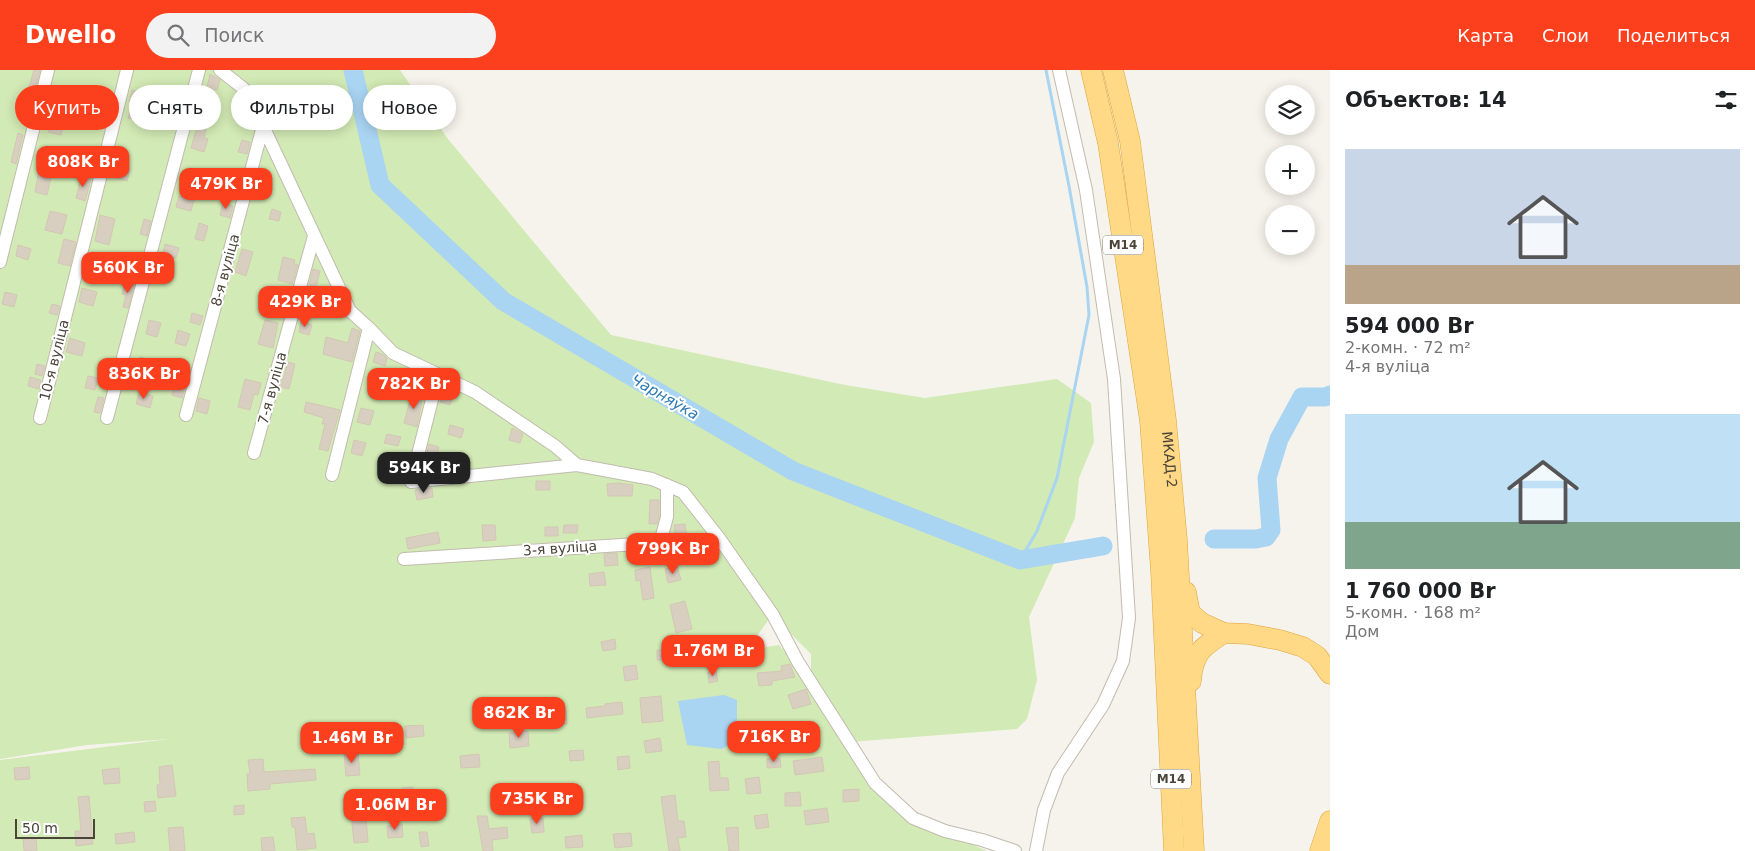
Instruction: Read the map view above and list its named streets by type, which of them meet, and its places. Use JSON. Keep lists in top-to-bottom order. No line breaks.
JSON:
{"streets":{"highway":["М14","МКАД-2"],"street":["8-я вуліца","10-я вуліца","7-я вуліца","3-я вуліца"]},"water":["Чарняўка"],"scale_bar":"50 m","page":{"header":"Dwello","search":"Поиск","nav":["Карта","Слои","Поделиться"],"heading":"Объектов: 14","map_buttons":["+","−"],"chip":["Купить","Снять","Фильтры","Новое"],"list":[{"name":"594 000 Br","note":"2-комн. · 72 m² · 4-я вуліца"},{"name":"1 760 000 Br","note":"5-комн. · 168 m² · Дом"}],"price":["808K Br","479K Br","560K Br","429K Br","836K Br","782K Br","594K Br","799K Br","1.76M Br","862K Br","716K Br","1.46M Br","735K Br","1.06M Br"],"scale":"50 m"}}
